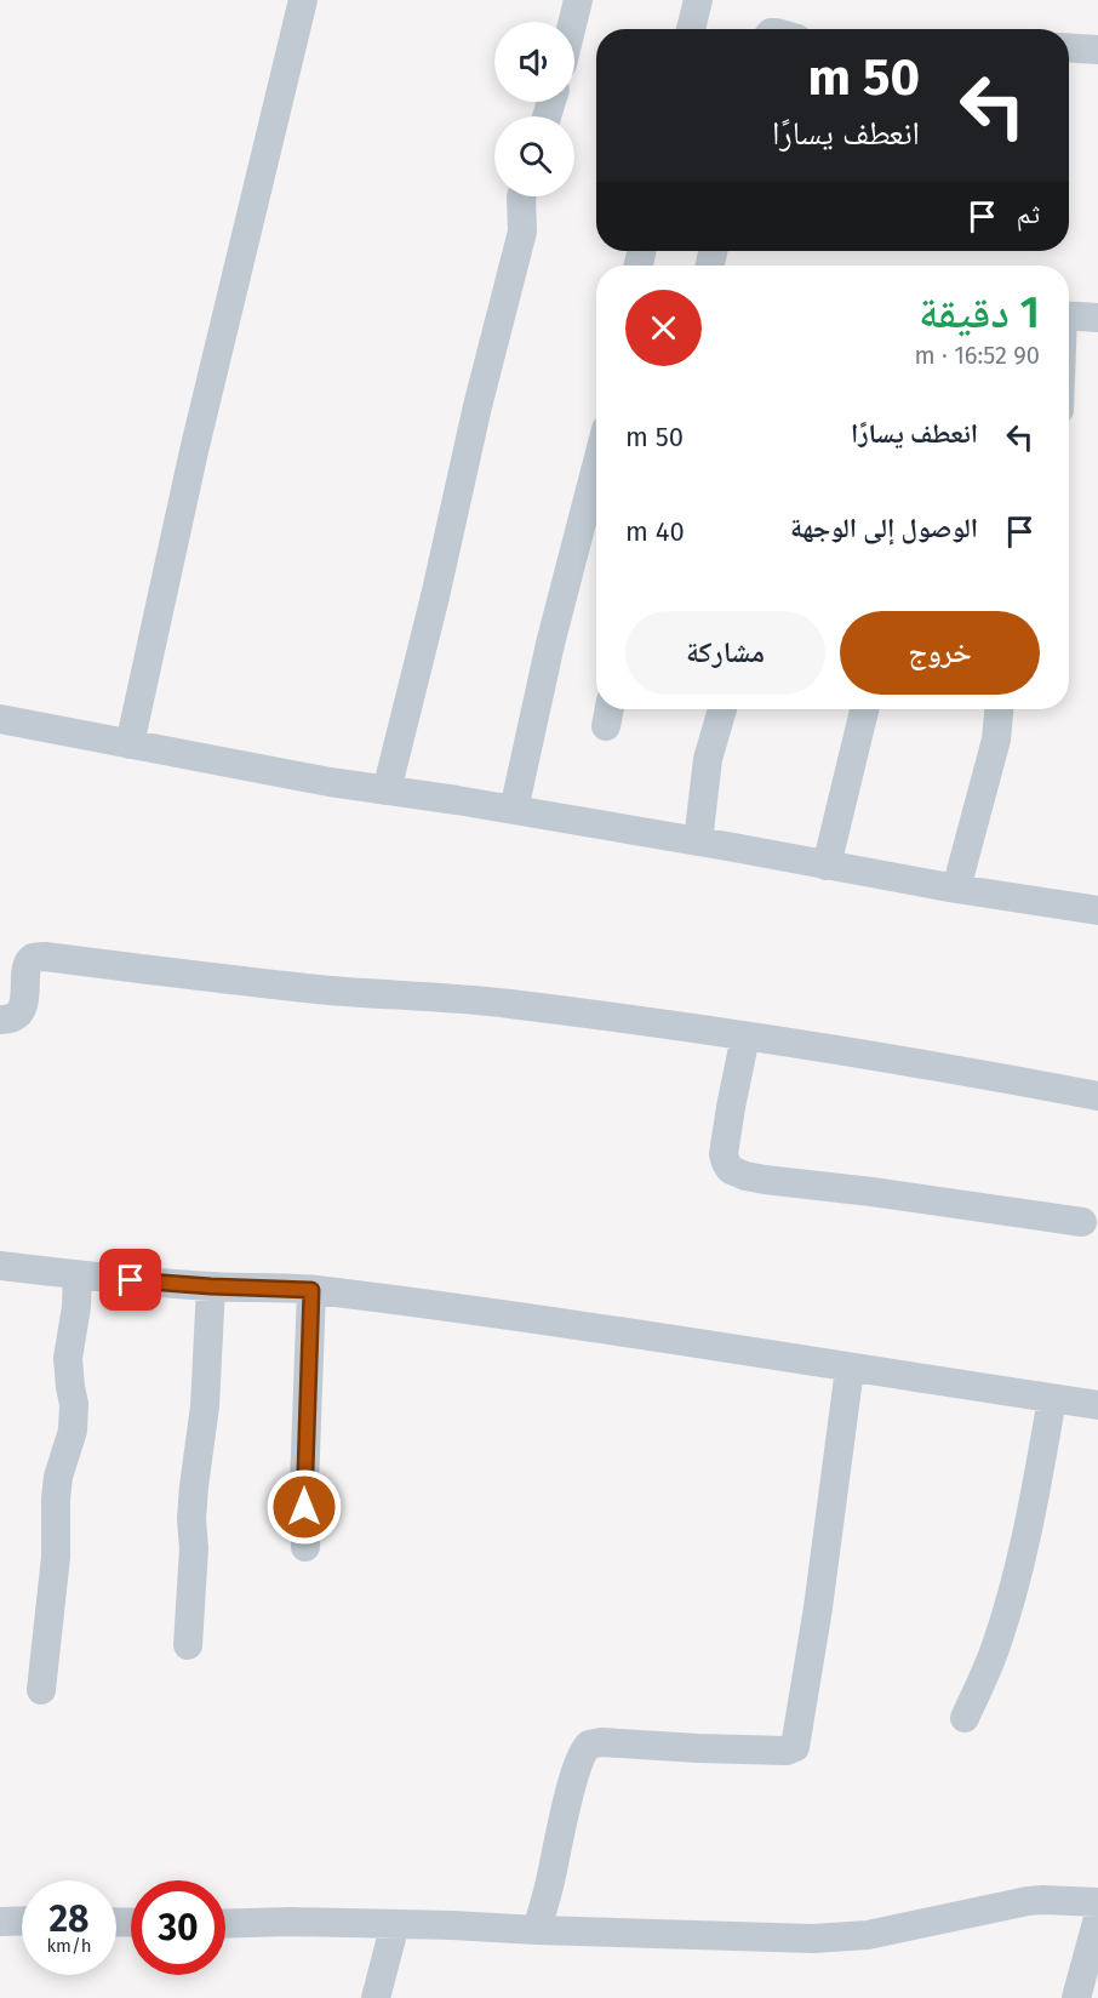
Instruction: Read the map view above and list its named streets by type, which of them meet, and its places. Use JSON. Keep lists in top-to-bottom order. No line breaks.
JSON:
{"page":{"turn":["50 m","انعطف يسارًا"],"then":"ثم","heading":["1 دقيقة","90 m · 16:52"],"list":[{"name":"انعطف يسارًا","value":"50 m"},{"name":"الوصول إلى الوجهة","value":"40 m"}],"buttons":["خروج","مشاركة"],"speed":"28 km/h","limit":"30"}}
